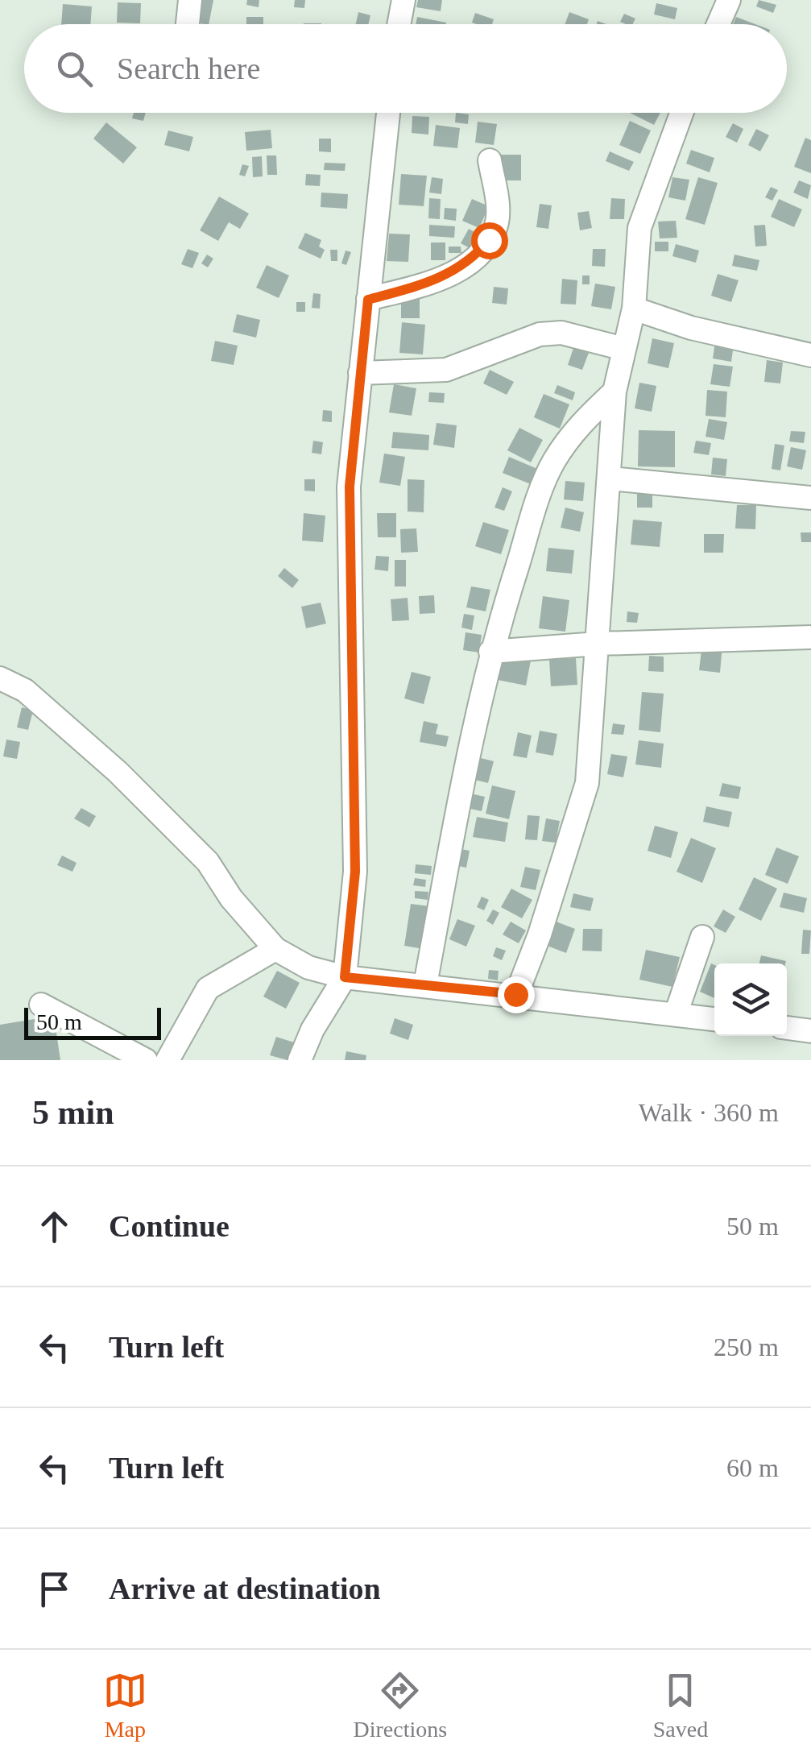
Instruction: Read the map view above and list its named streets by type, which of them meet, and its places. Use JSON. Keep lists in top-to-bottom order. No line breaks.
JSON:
{"scale_bar":"50 m","page":{"search":"Search here","scale":"50 m","heading":["5 min","Walk · 360 m"],"list":[["Continue","50 m"],["Turn left","250 m"],["Turn left","60 m"],"Arrive at destination"],"nav":["Map","Directions","Saved"]}}
